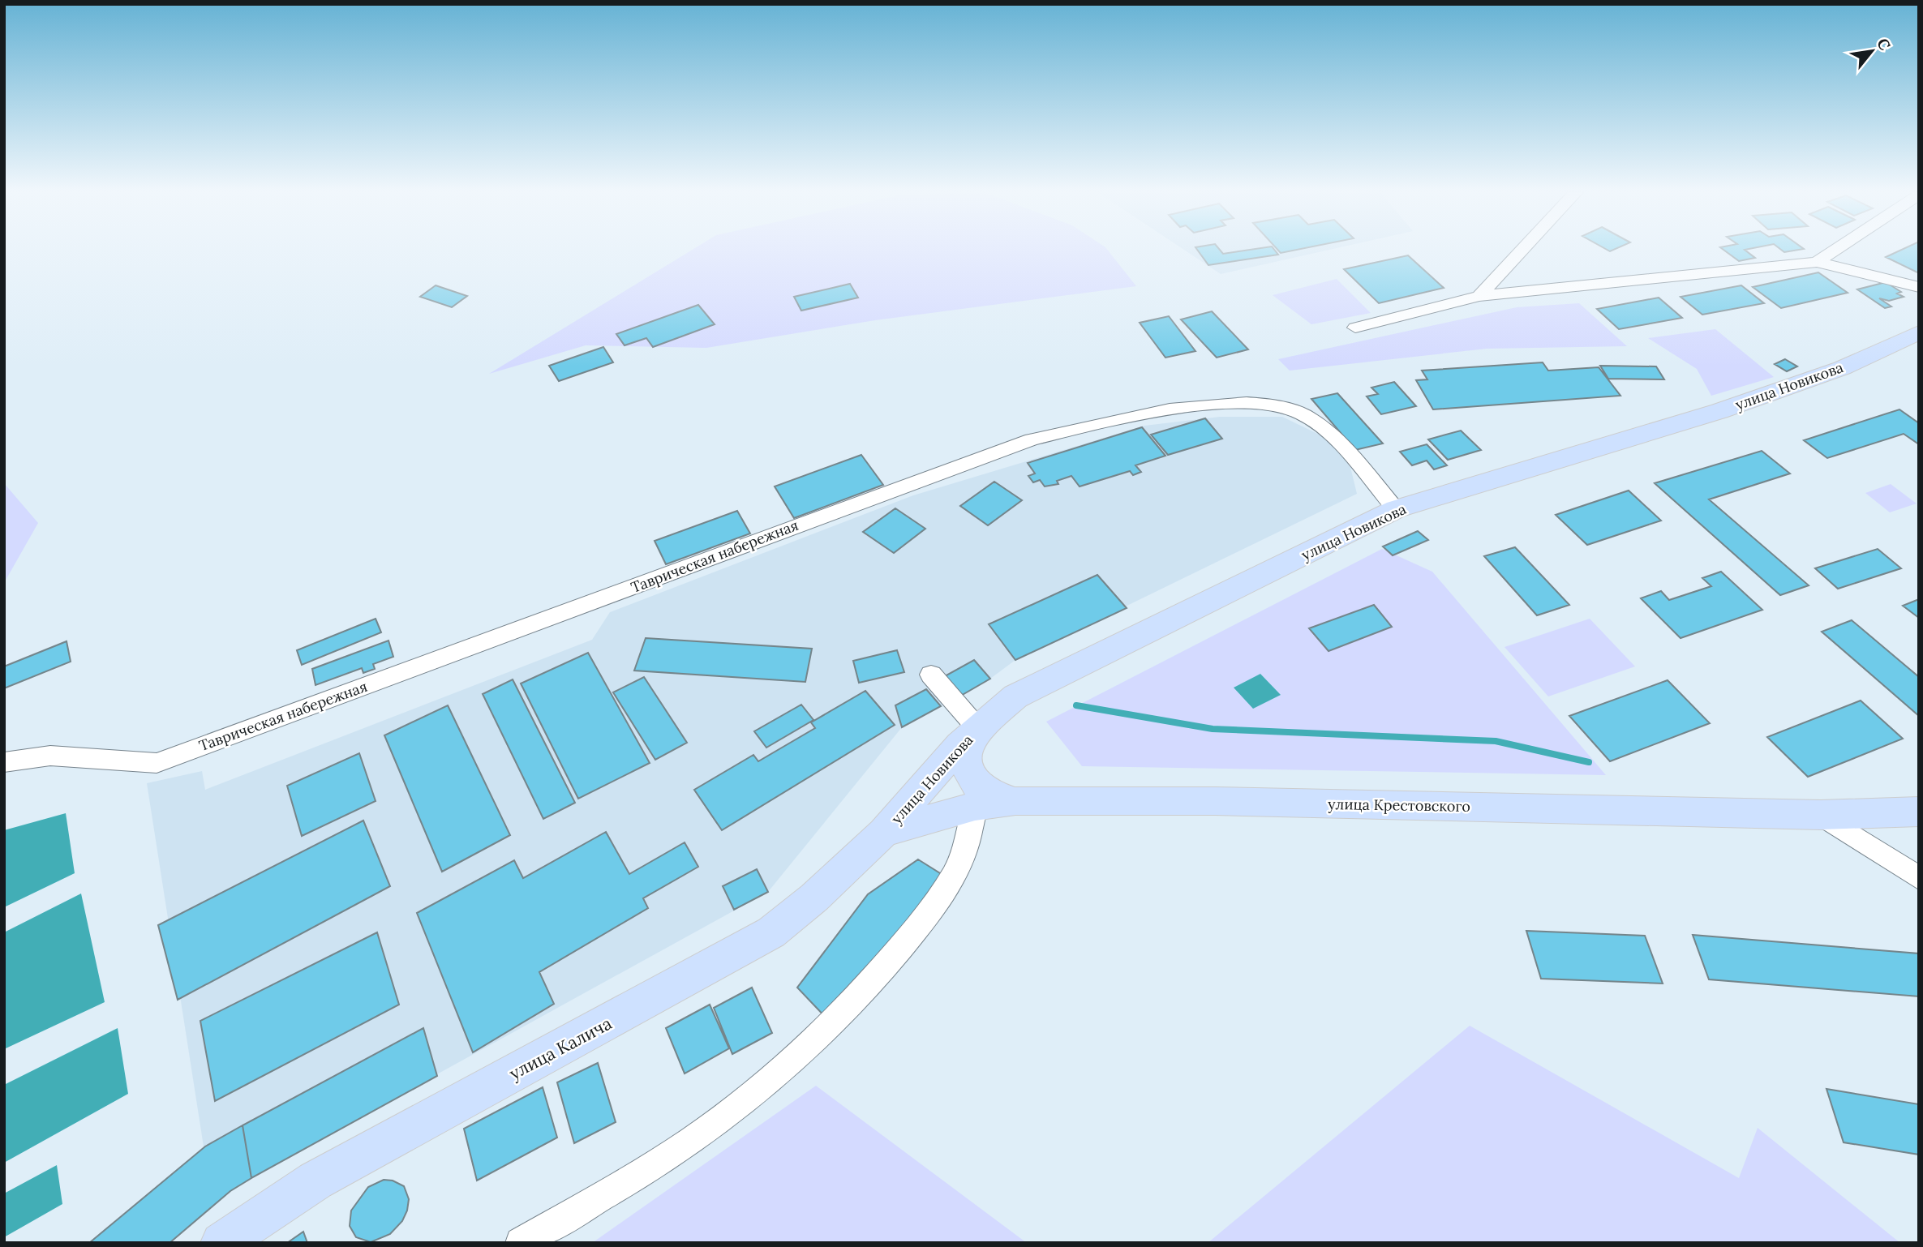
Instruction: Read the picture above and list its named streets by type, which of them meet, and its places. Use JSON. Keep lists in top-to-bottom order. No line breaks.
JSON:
{"streets":{"main road":["улица Новикова","улица Крестовского","улица Калича"],"street":["Таврическая набережная"]},"crossings":[["улица Новикова","Таврическая набережная"],["улица Новикова","улица Крестовского"],["улица Новикова","улица Калича"],["улица Крестовского","улица Калича"]],"north":"top right"}
